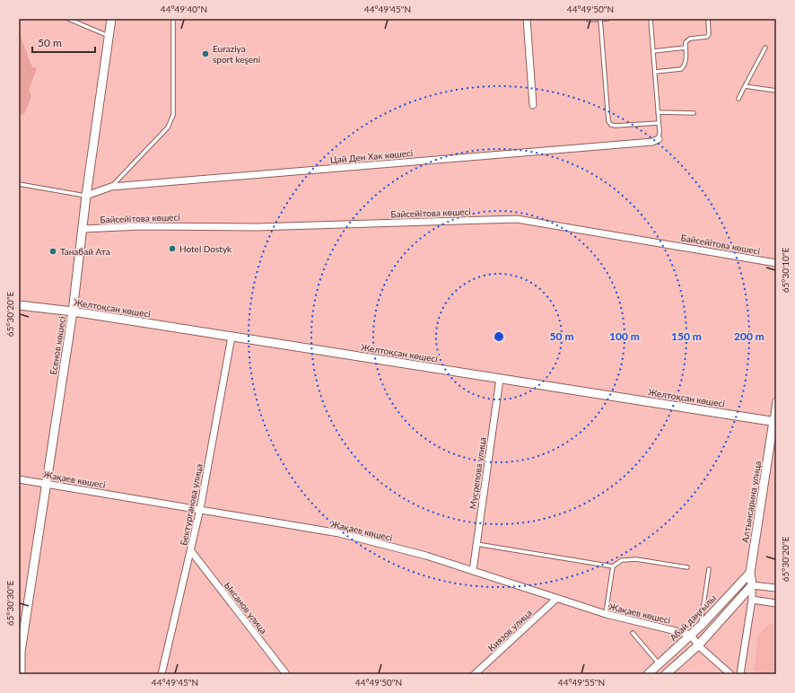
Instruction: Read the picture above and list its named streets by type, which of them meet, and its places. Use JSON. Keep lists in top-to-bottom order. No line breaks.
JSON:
{"streets":{"street":["Цай Ден Хак көшесі","Байсейітова көшесі","Желтоқсан көшесі","Есенов көшесі","Мусрепова улица","Жақаев көшесі","Алтынсарина улица","Бектурганова улица","Ыксанов улица","Абай даңғылы","Киязов улица"]},"crossings":[["Цай Ден Хак көшесі","Есенов көшесі"],["Байсейітова көшесі","Есенов көшесі"],["Желтоқсан көшесі","Есенов көшесі"],["Желтоқсан көшесі","Мусрепова улица"],["Желтоқсан көшесі","Алтынсарина улица"],["Желтоқсан көшесі","Бектурганова улица"],["Есенов көшесі","Жақаев көшесі"],["Мусрепова улица","Жақаев көшесі"],["Жақаев көшесі","Бектурганова улица"],["Жақаев көшесі","Абай даңғылы"],["Жақаев көшесі","Киязов улица"],["Алтынсарина улица","Абай даңғылы"],["Бектурганова улица","Ыксанов улица"]],"places":["Euraziya sport keşeni","Hotel Dostyk","Танабай Ата"],"scale_bar":"50 m","coordinates":["44°49'40\"N","44°49'45\"N","44°49'50\"N","65°30'10\"E","65°30'20\"E","65°30'30\"E","44°49'55\"N"],"rings":["50 m","100 m","150 m","200 m"]}
